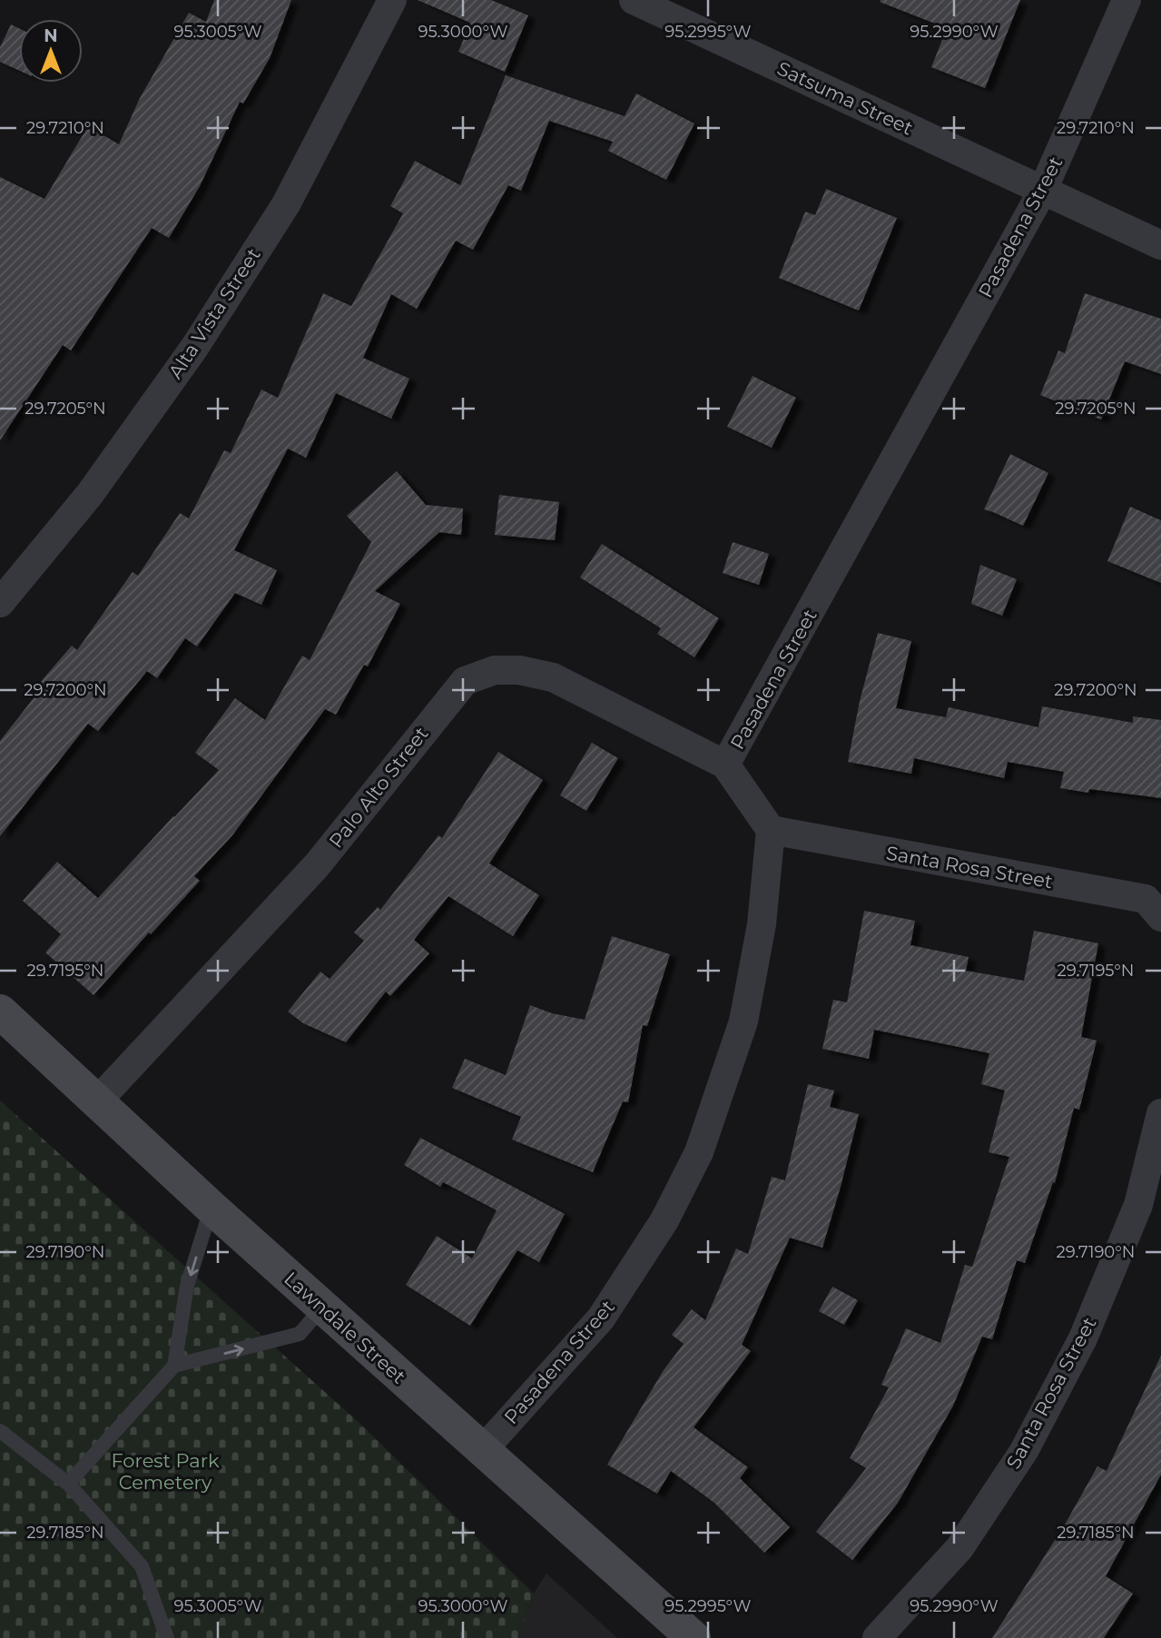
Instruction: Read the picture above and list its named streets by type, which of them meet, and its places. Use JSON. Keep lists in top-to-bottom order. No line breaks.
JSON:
{"streets":{"main road":["Lawndale Street"],"street":["Satsuma Street","Pasadena Street","Alta Vista Street","Palo Alto Street","Santa Rosa Street"]},"crossings":[["Satsuma Street","Pasadena Street"],["Pasadena Street","Palo Alto Street"],["Pasadena Street","Santa Rosa Street"],["Pasadena Street","Lawndale Street"],["Palo Alto Street","Lawndale Street"]],"parks":["Forest Park Cemetery"],"north":"top","coordinates":["95.3005°W","95.3000°W","95.2995°W","95.2990°W","29.7210°N","29.7205°N","29.7200°N","29.7195°N","29.7190°N","29.7185°N"]}
